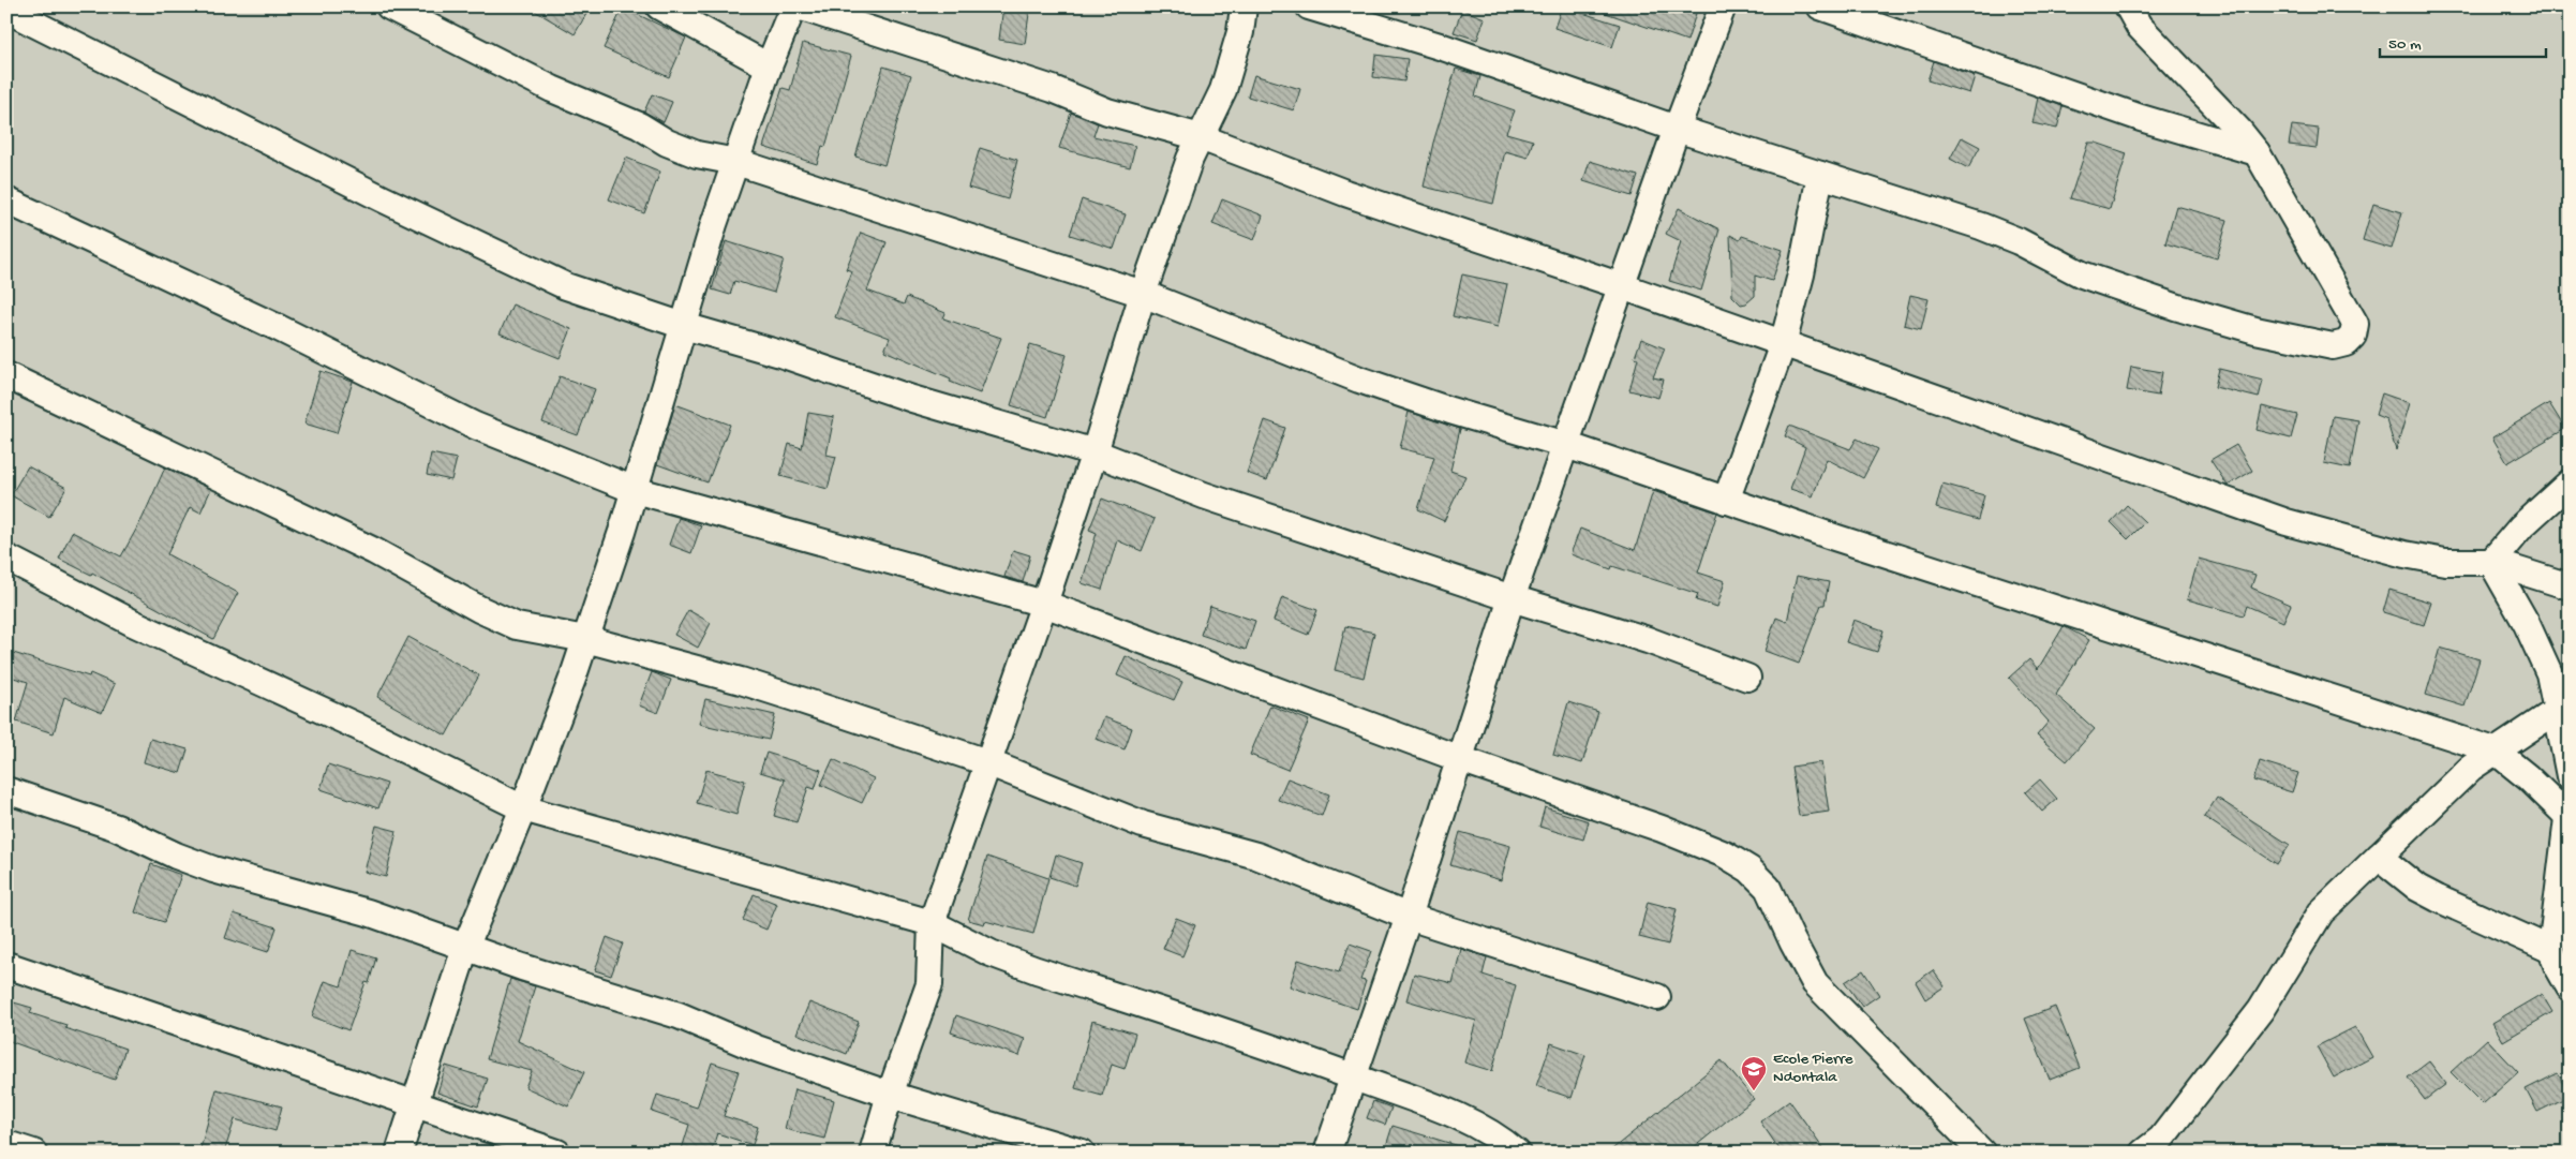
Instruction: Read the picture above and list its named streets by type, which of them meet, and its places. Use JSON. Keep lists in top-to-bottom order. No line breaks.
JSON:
{"places":{"school or university":["Ecole Pierre Ndontala"]},"scale_bar":"50 m"}
